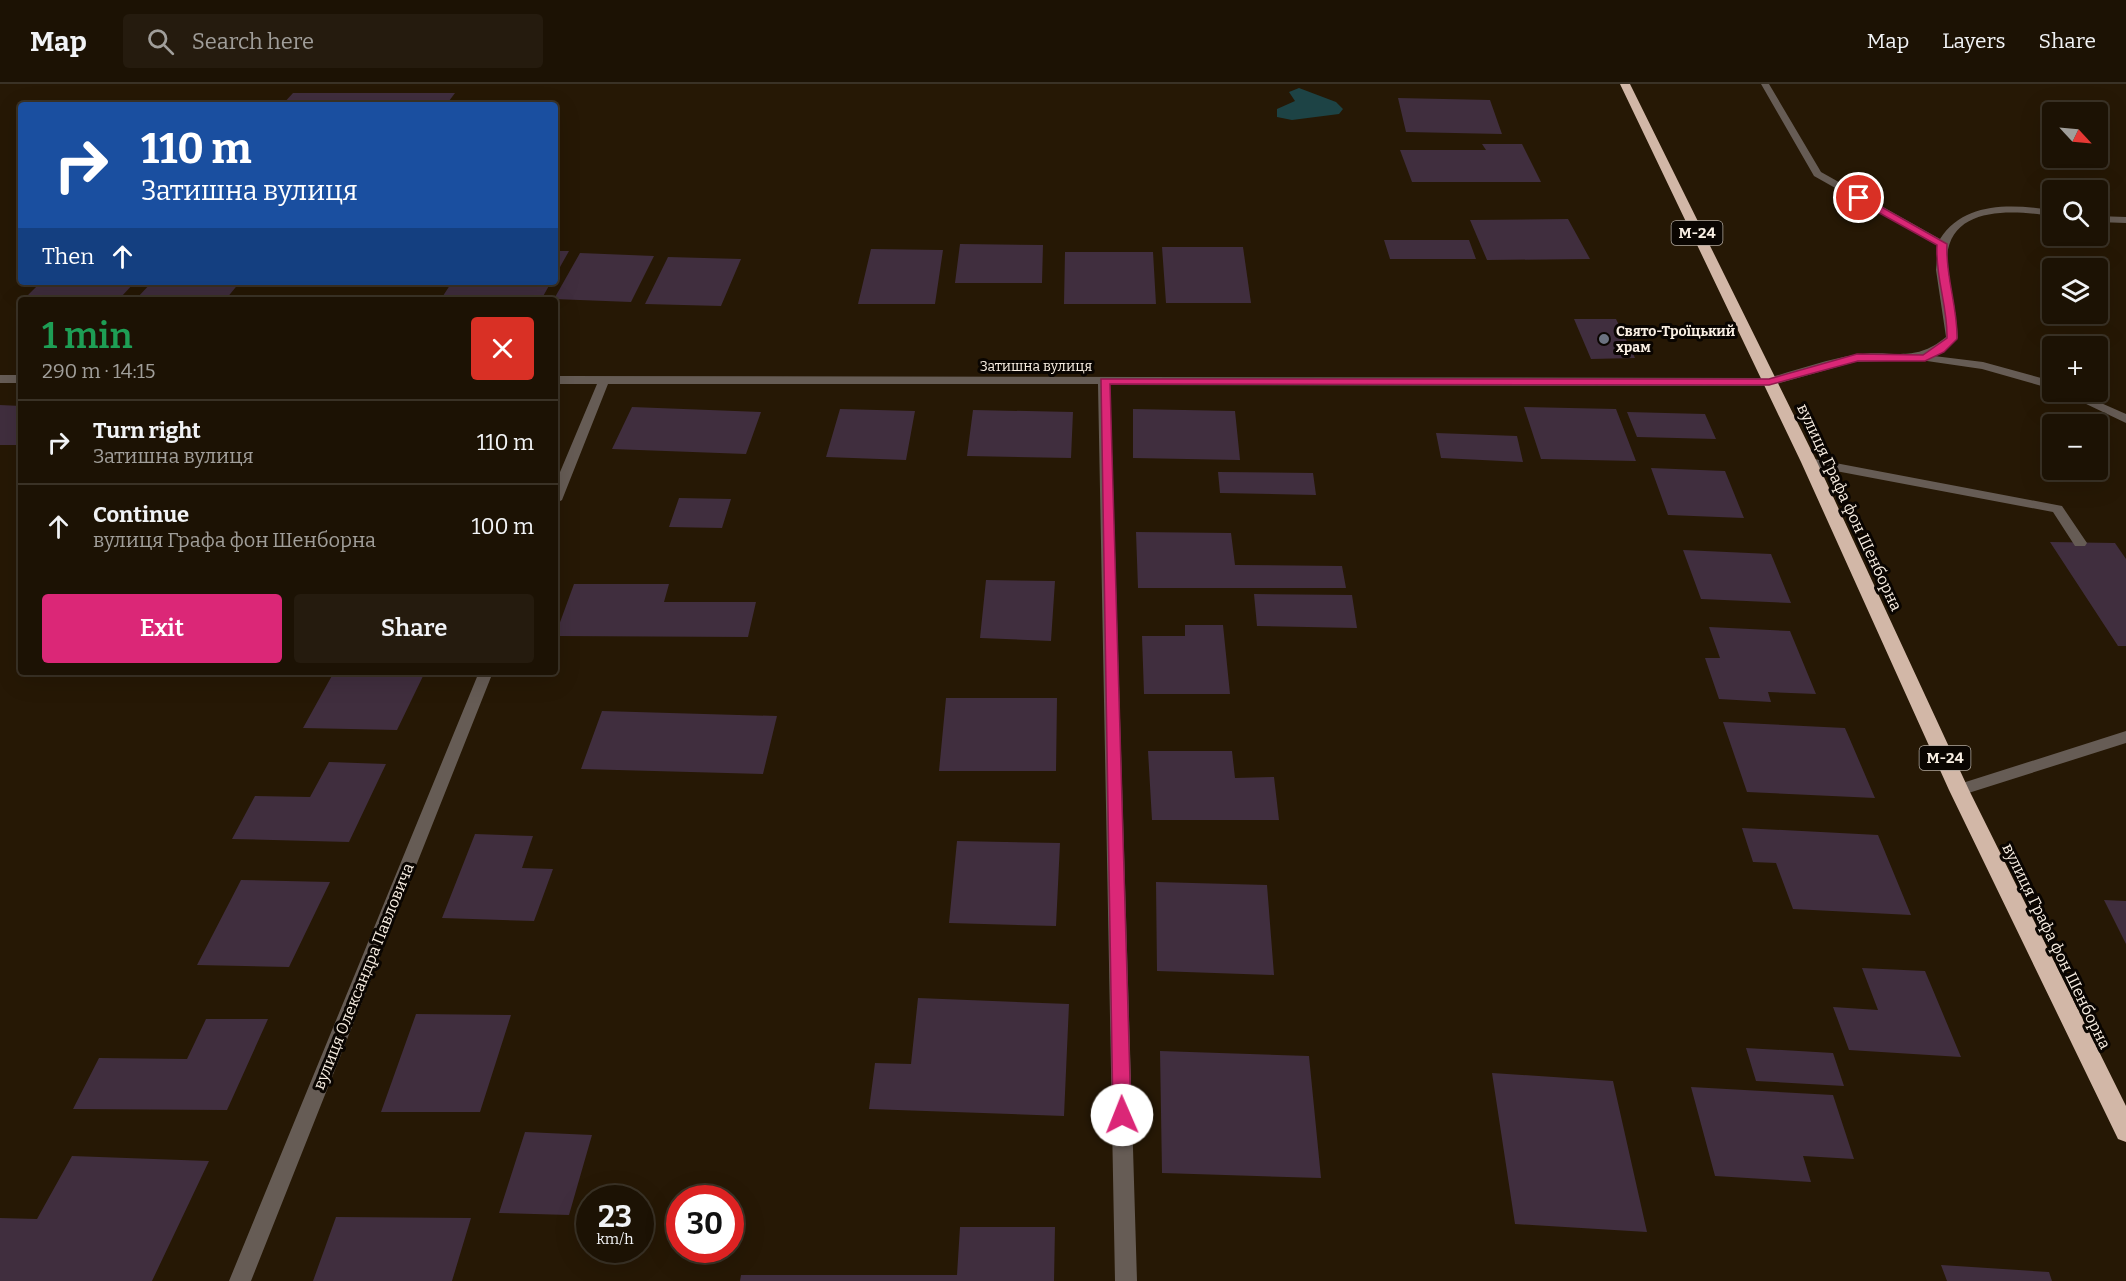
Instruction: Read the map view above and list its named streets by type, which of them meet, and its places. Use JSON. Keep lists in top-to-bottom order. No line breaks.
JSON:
{"streets":{"highway":["М-24","вулиця Графа фон Шенборна"],"street":["Затишна вулиця","вулиця Олександра Павловича"]},"crossings":[["М-24","Затишна вулиця"],["М-24","вулиця Графа фон Шенборна"],["Затишна вулиця","вулиця Графа фон Шенборна"]],"places":["Свято-Троїцький храм"],"north":"bottom right","page":{"header":"Map","search":"Search here","nav":["Map","Layers","Share"],"map_buttons":["+","−"],"turn":["110 m","Затишна вулиця"],"then":"Then","heading":["1 min","290 m · 14:15"],"list":[{"name":"Turn right","note":"Затишна вулиця","value":"110 m"},{"name":"Continue","note":"вулиця Графа фон Шенборна","value":"100 m"}],"buttons":["Exit","Share"],"speed":"23 km/h","limit":"30"}}
